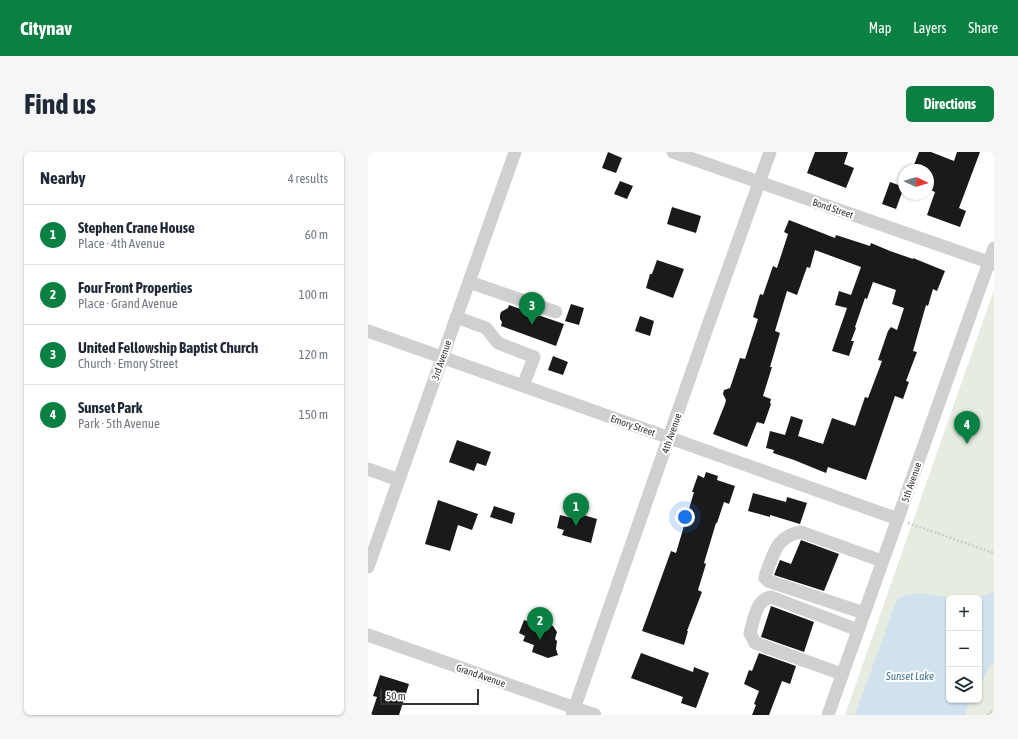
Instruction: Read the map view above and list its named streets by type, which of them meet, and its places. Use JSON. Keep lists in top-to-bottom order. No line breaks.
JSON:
{"streets":{"street":["Bond Street","3rd Avenue","Emory Street","4th Avenue","5th Avenue","Grand Avenue"]},"crossings":[["Bond Street","4th Avenue"],["Bond Street","5th Avenue"],["3rd Avenue","Emory Street"],["Emory Street","4th Avenue"],["Emory Street","5th Avenue"],["4th Avenue","Grand Avenue"]],"water":["Sunset Lake"],"scale_bar":"50 m","north":"right","page":{"header":"Citynav","nav":["Map","Layers","Share"],"buttons":"Directions","title":"Find us","heading":["Nearby","4 results"],"list":[{"mark":"1","name":"Stephen Crane House","note":"Place · 4th Avenue","value":"60 m"},{"mark":"2","name":"Four Front Properties","note":"Place · Grand Avenue","value":"100 m"},{"mark":"3","name":"United Fellowship Baptist Church","note":"Church · Emory Street","value":"120 m"},{"mark":"4","name":"Sunset Park","note":"Park · 5th Avenue","value":"150 m"}],"pins":["3","4","1","2"],"map_buttons":["+","−"],"scale":"50 m"}}
